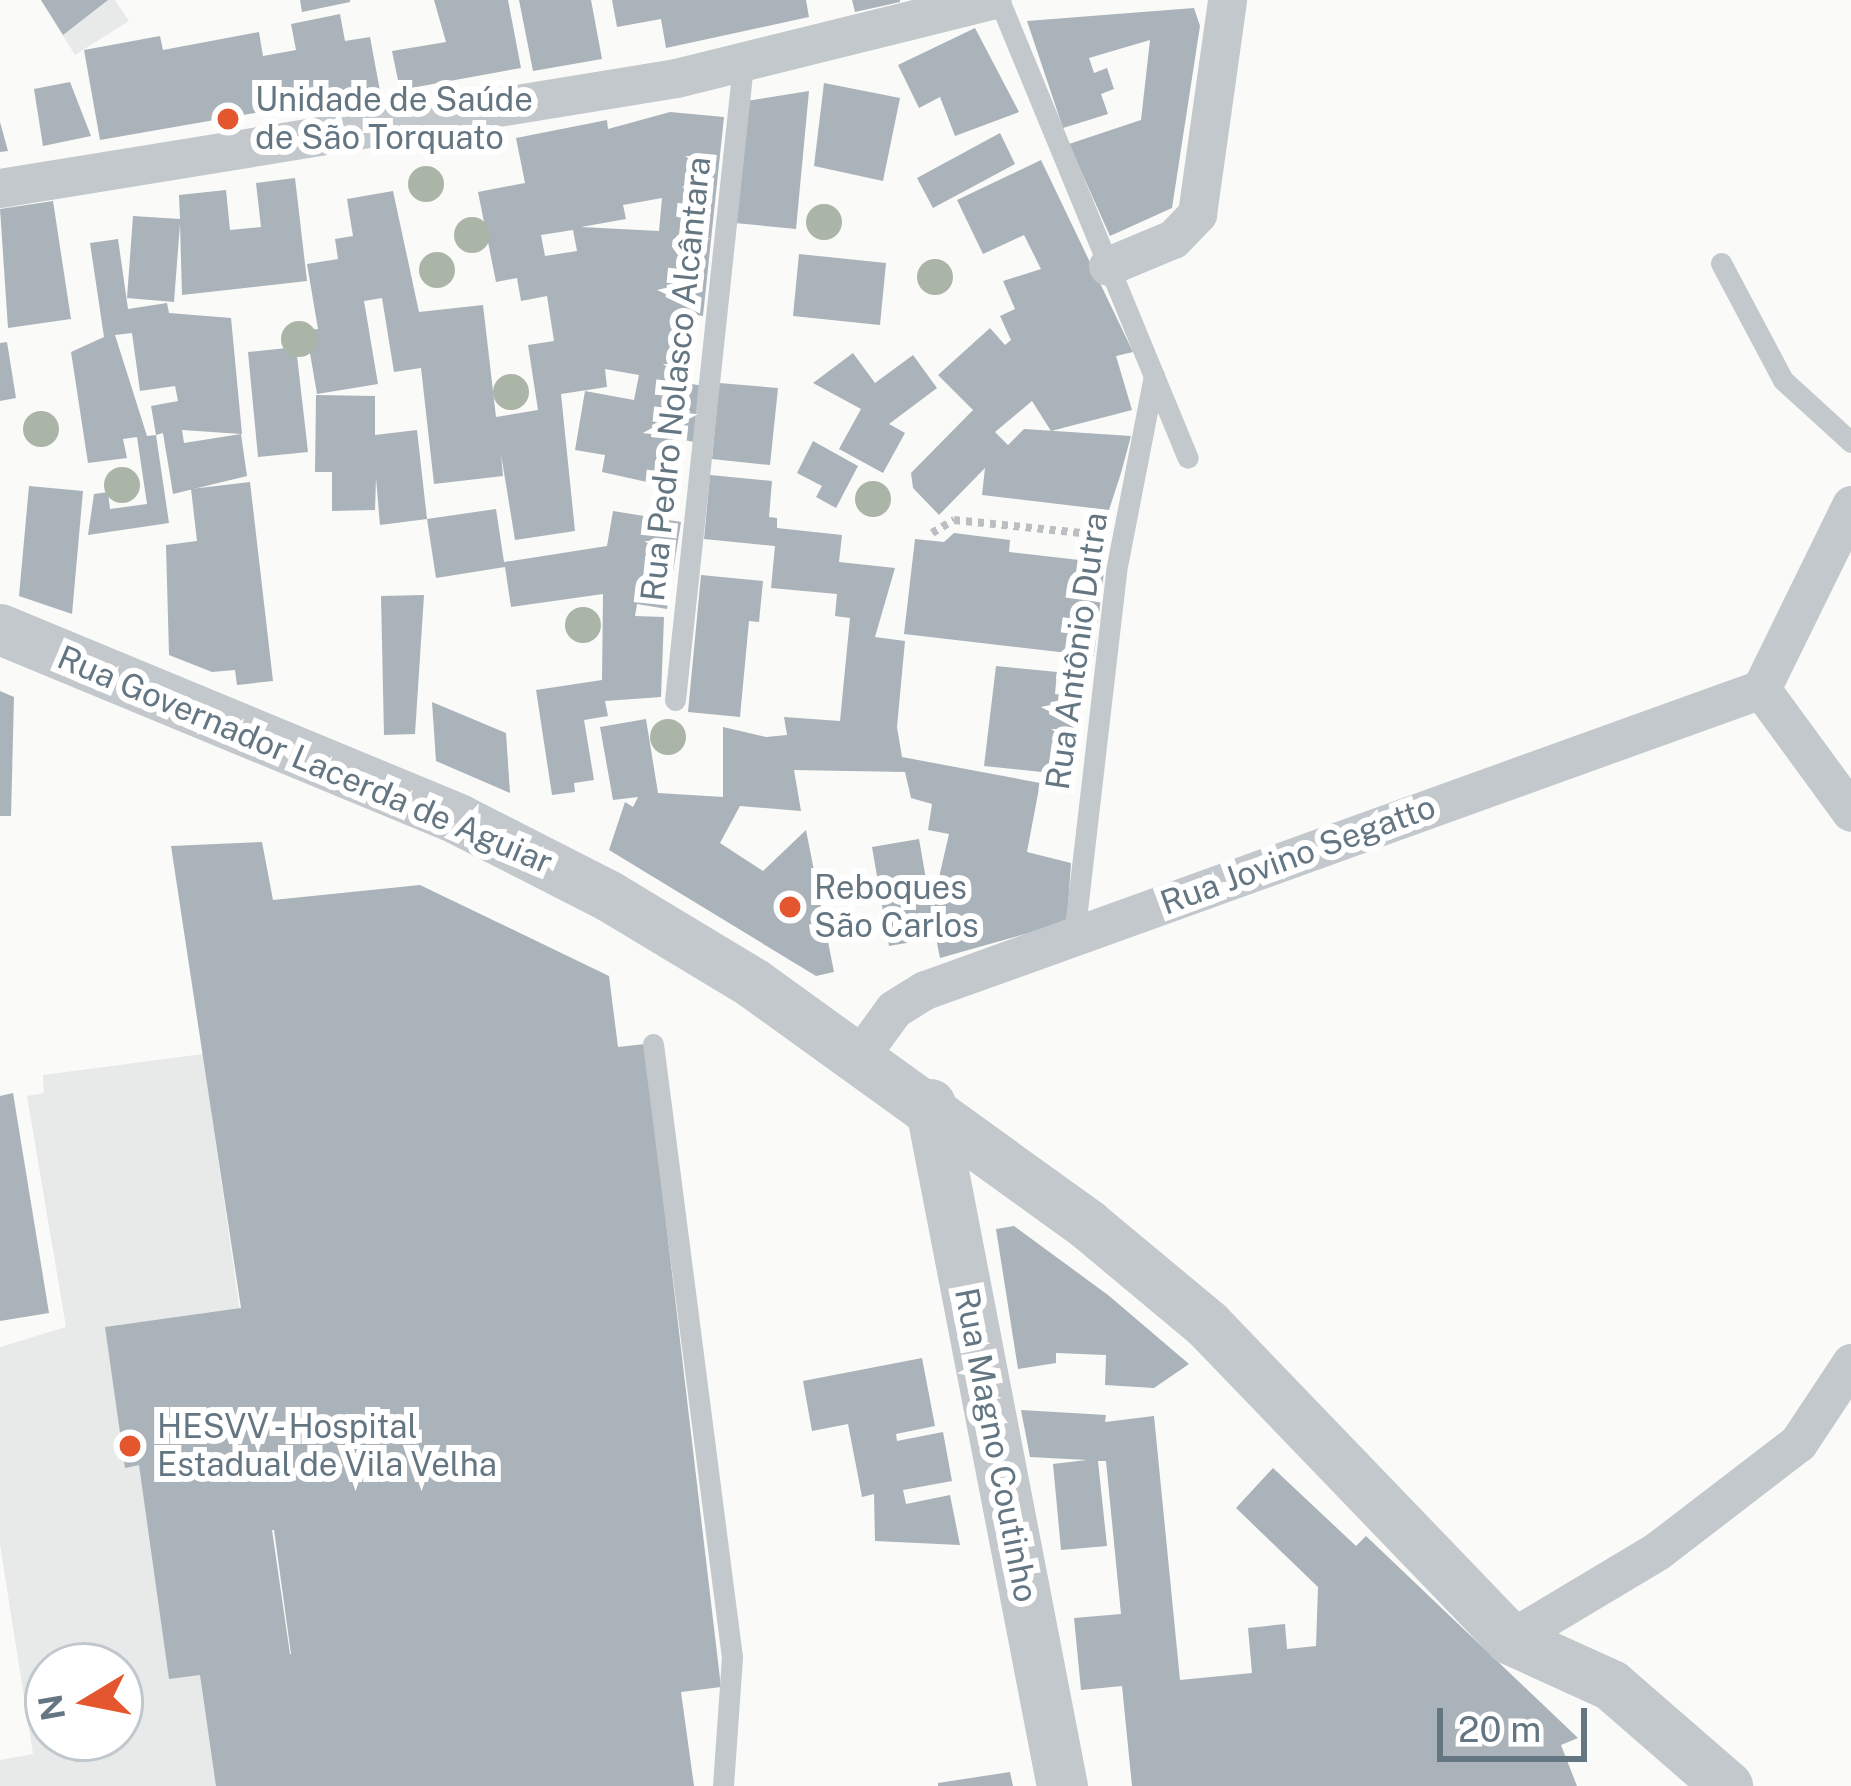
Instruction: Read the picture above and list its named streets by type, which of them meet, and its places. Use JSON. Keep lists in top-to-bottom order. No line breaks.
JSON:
{"streets":{"street":["Rua Governador Lacerda de Aguiar","Rua Jovino Segatto","Rua Magno Coutinho"],"lane":["Rua Pedro Nolasco Alcântara","Rua Antônio Dutra"]},"crossings":[["Rua Antônio Dutra","Rua Jovino Segatto"],["Rua Governador Lacerda de Aguiar","Rua Jovino Segatto"],["Rua Governador Lacerda de Aguiar","Rua Magno Coutinho"]],"places":["Unidade de Saúde de São Torquato","Reboques São Carlos","HESVV - Hospital Estadual de Vila Velha"],"scale_bar":"20 m","north":"left"}
